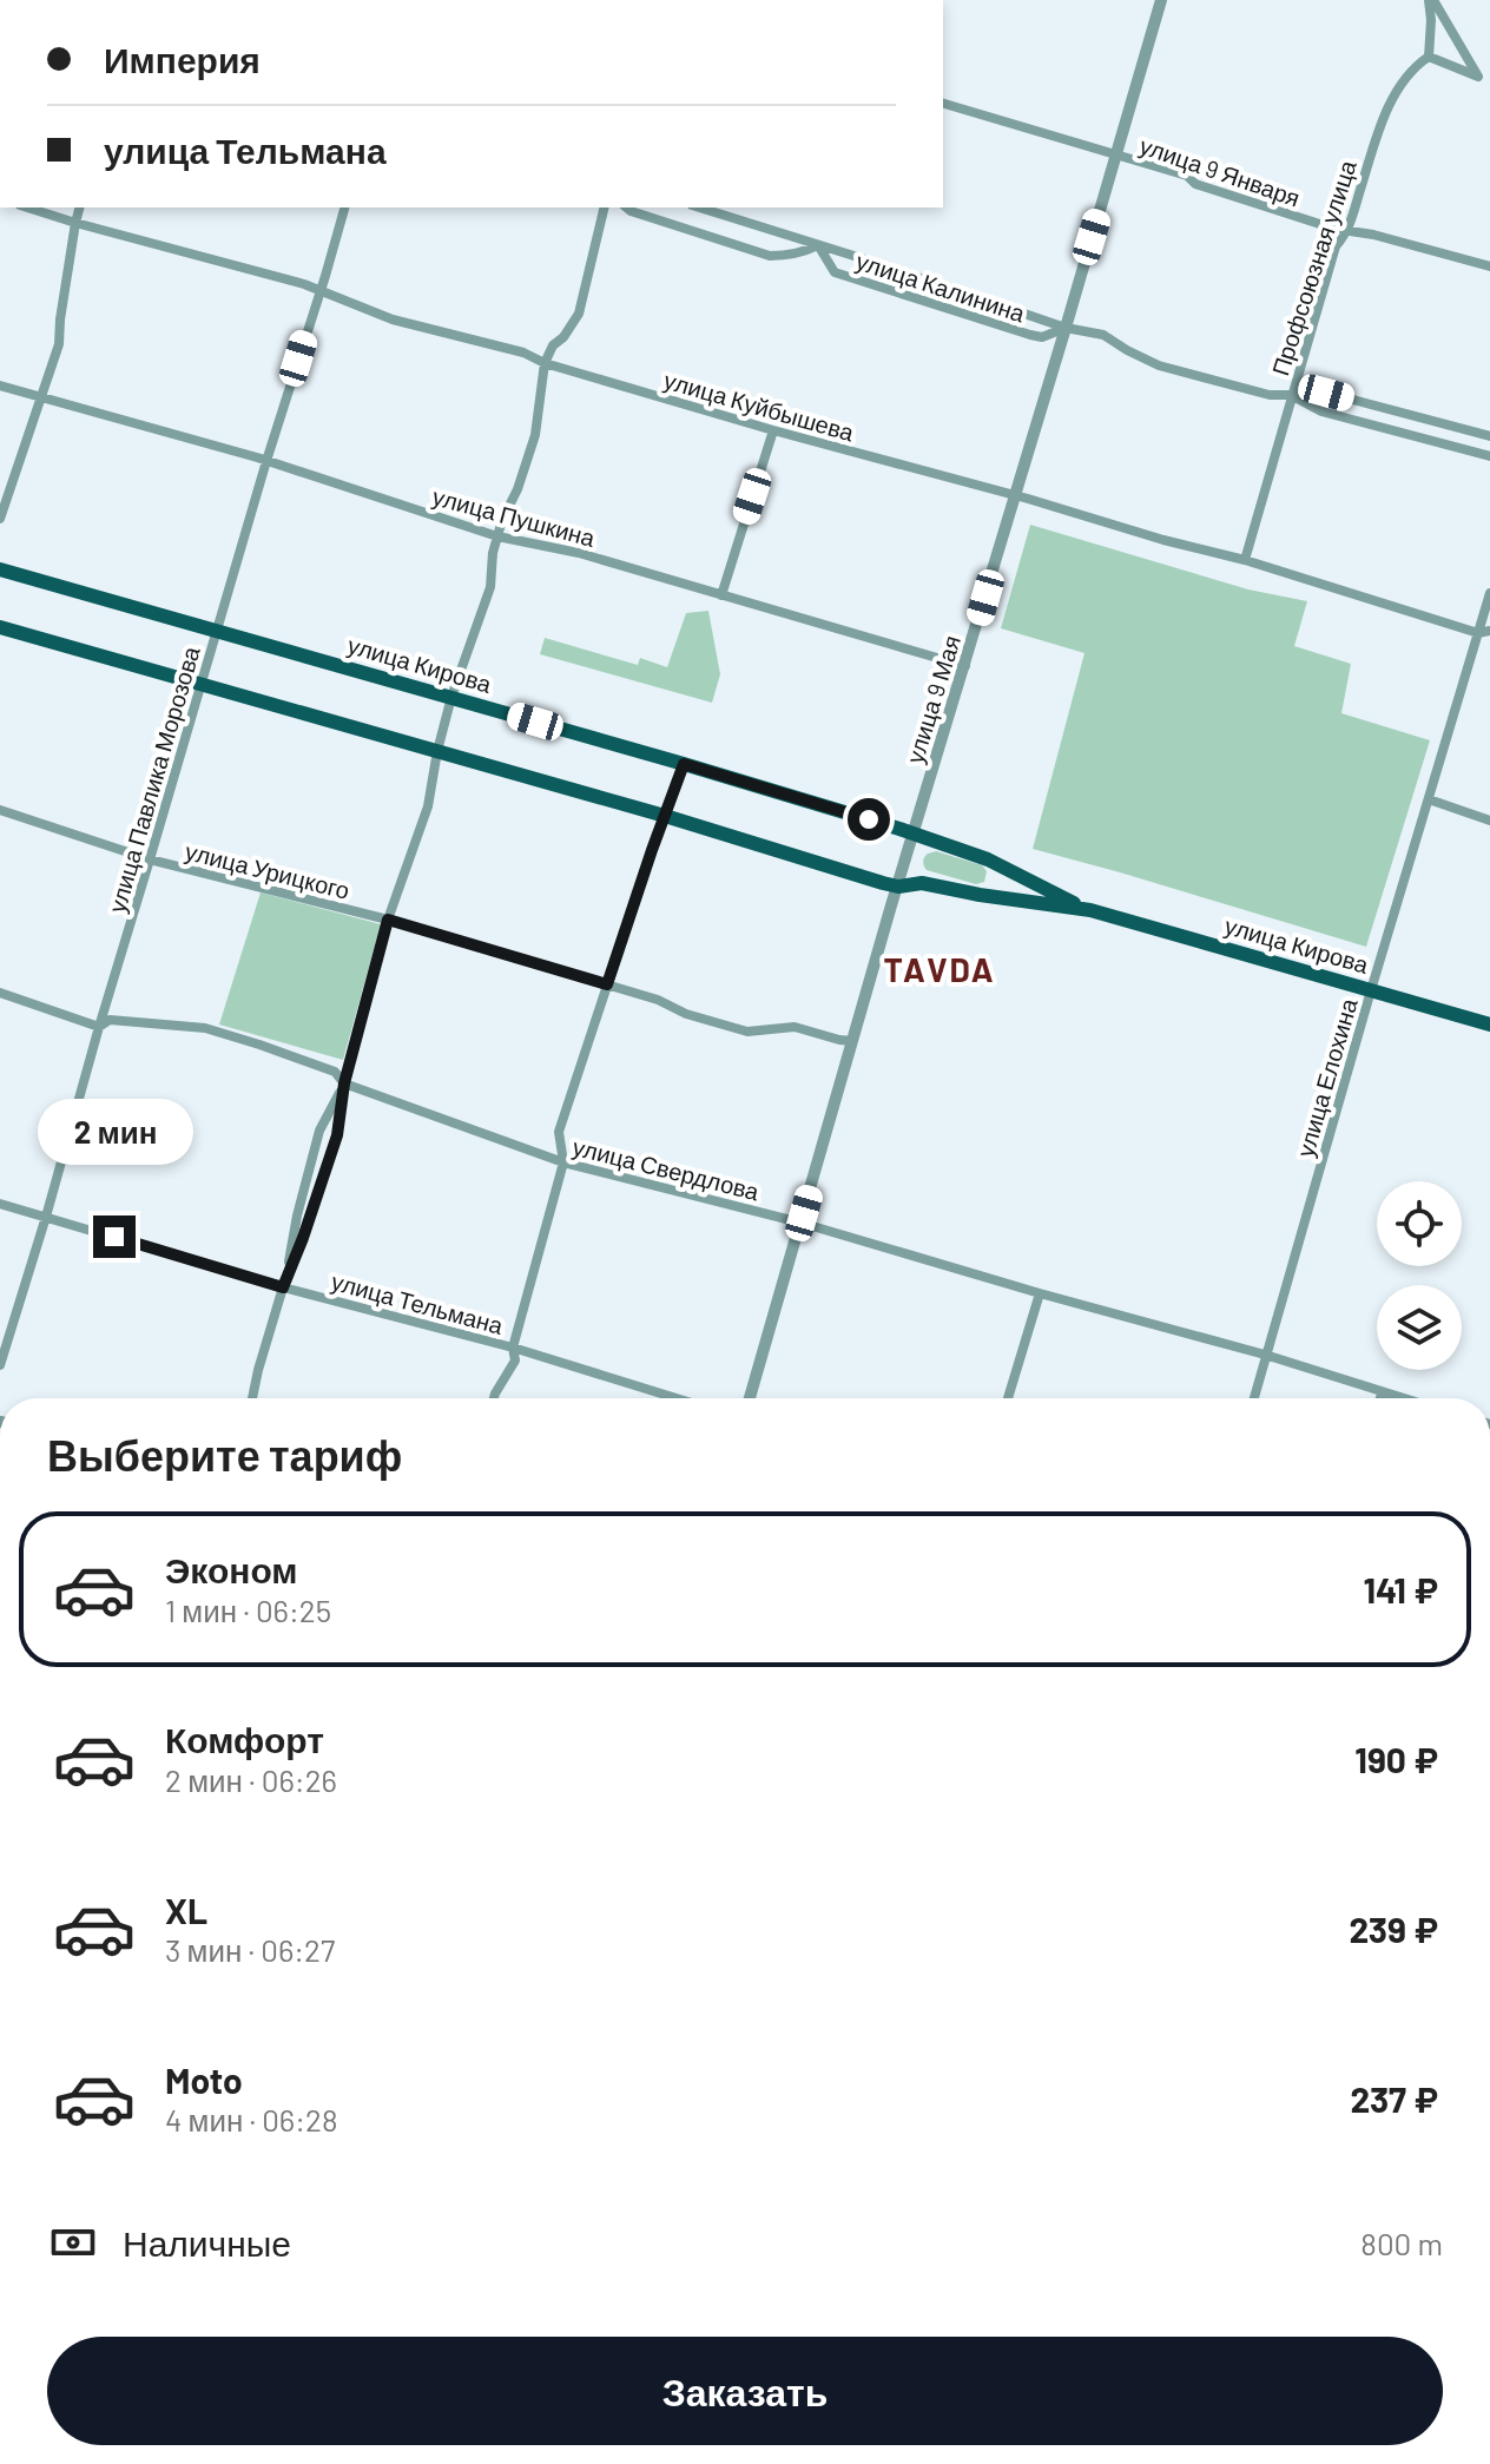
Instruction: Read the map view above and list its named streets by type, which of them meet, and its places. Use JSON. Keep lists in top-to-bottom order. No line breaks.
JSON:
{"streets":{"main road":["улица Кирова"],"street":["улица 9 Января","Профсоюзная улица","улица Калинина","улица Куйбышева","улица Пушкина","улица 9 Мая","улица Павлика Морозова","улица Урицкого","улица Елохина","улица Свердлова","улица Тельмана"]},"crossings":[["улица 9 Января","Профсоюзная улица"],["улица 9 Января","улица 9 Мая"],["Профсоюзная улица","улица Калинина"],["Профсоюзная улица","улица Куйбышева"],["улица Калинина","улица 9 Мая"],["улица Куйбышева","улица 9 Мая"],["улица Куйбышева","улица Павлика Морозова"],["улица Куйбышева","улица Елохина"],["улица Пушкина","улица 9 Мая"],["улица Пушкина","улица Павлика Морозова"],["улица Кирова","улица 9 Мая"],["улица Кирова","улица Павлика Морозова"],["улица Кирова","улица Елохина"],["улица 9 Мая","улица Урицкого"],["улица 9 Мая","улица Свердлова"],["улица Павлика Морозова","улица Урицкого"],["улица Павлика Морозова","улица Свердлова"],["улица Павлика Морозова","улица Тельмана"],["улица Елохина","улица Свердлова"]],"districts":["TAVDA"],"page":{"banner":["Империя","улица Тельмана"],"bubble":"2 мин","heading":"Выберите тариф","list":[{"name":"Эконом","note":"1 мин · 06:25","value":"141 ₽"},{"name":"Комфорт","note":"2 мин · 06:26","value":"190 ₽"},{"name":"XL","note":"3 мин · 06:27","value":"239 ₽"},{"name":"Moto","note":"4 мин · 06:28","value":"237 ₽"}],"pay":["Наличные","800 m"],"buttons":"Заказать"}}
